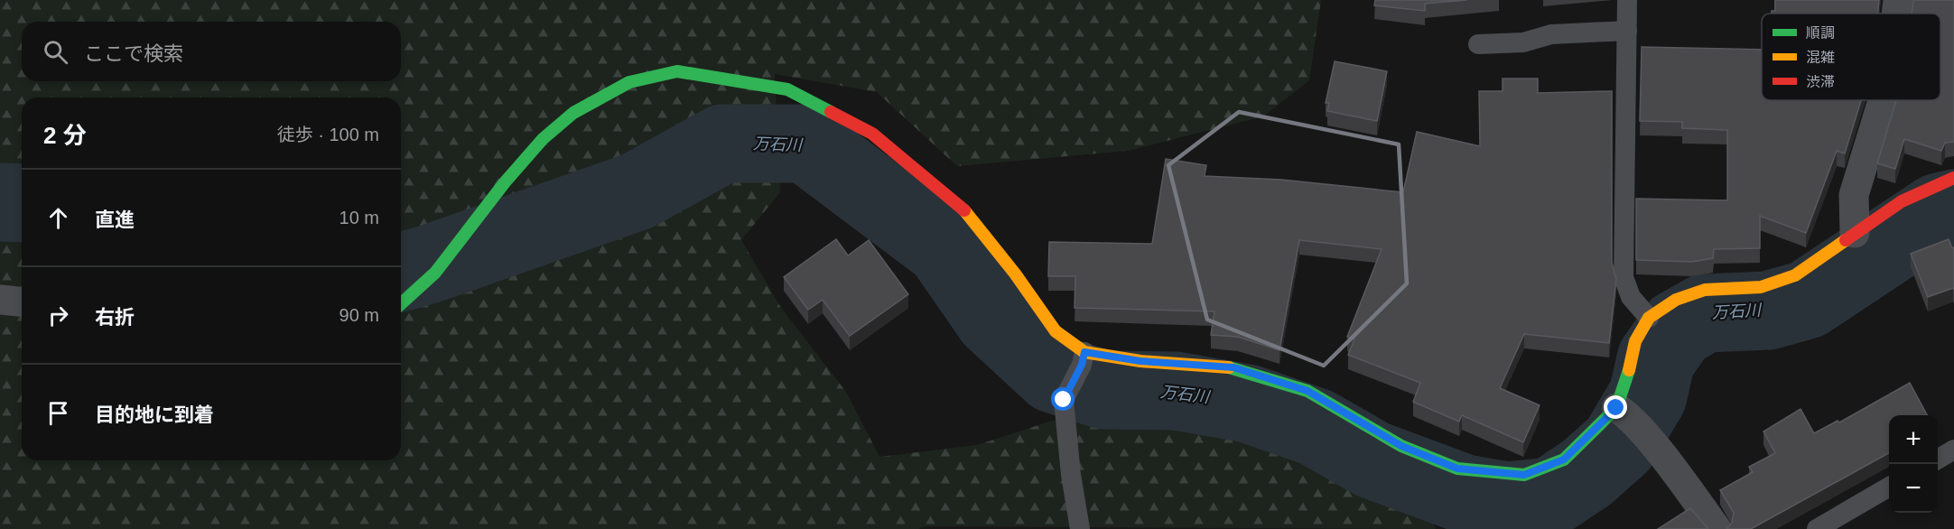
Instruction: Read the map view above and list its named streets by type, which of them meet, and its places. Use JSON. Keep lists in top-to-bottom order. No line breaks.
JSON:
{"water":["万石川"],"legend":["順調","混雑","渋滞"],"page":{"search":"ここで検索","heading":["2 分","徒歩 · 100 m"],"list":[["直進","10 m"],["右折","90 m"],"目的地に到着"],"map_buttons":["+","−"]}}
